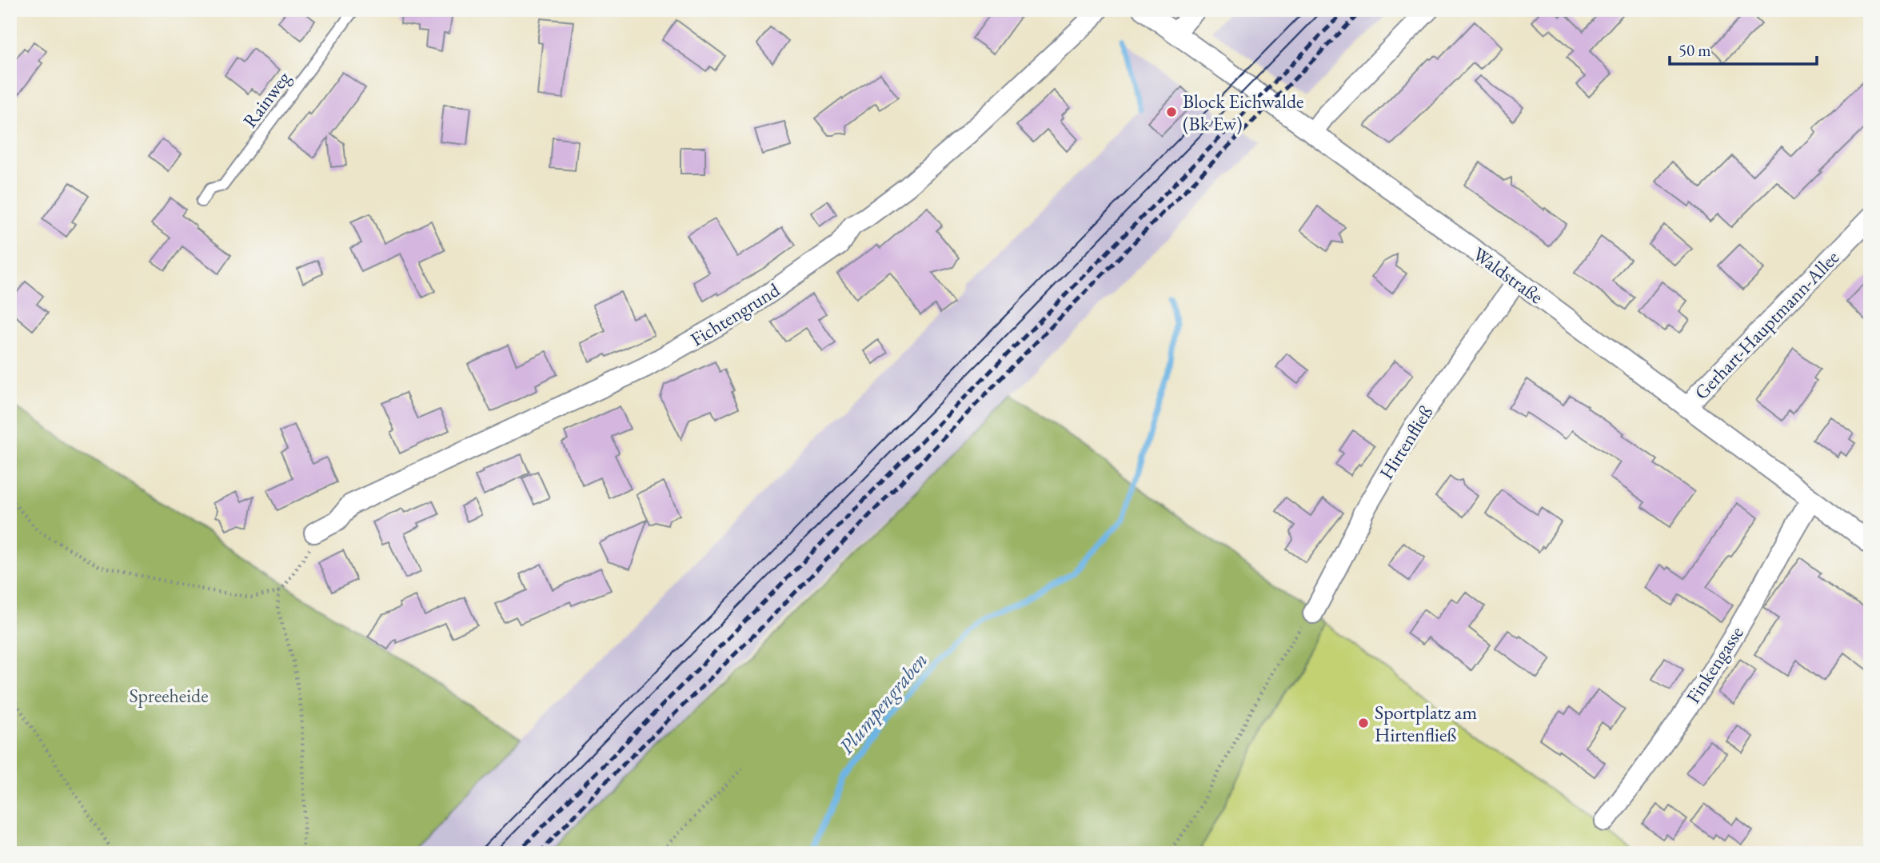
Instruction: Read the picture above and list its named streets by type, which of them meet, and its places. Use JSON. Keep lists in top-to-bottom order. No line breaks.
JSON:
{"streets":{"street":["Waldstraße","Fichtengrund","Gerhart-Hauptmann-Allee","Hirtenfließ","Finkengasse"],"lane":["Rainweg"]},"crossings":[["Waldstraße","Gerhart-Hauptmann-Allee"],["Waldstraße","Hirtenfließ"],["Waldstraße","Finkengasse"]],"water":["Plumpengraben"],"parks":["Spreeheide"],"places":["Block Eichwalde (Bk Ew)","Sportplatz am Hirtenfließ"],"scale_bar":"50 m"}
